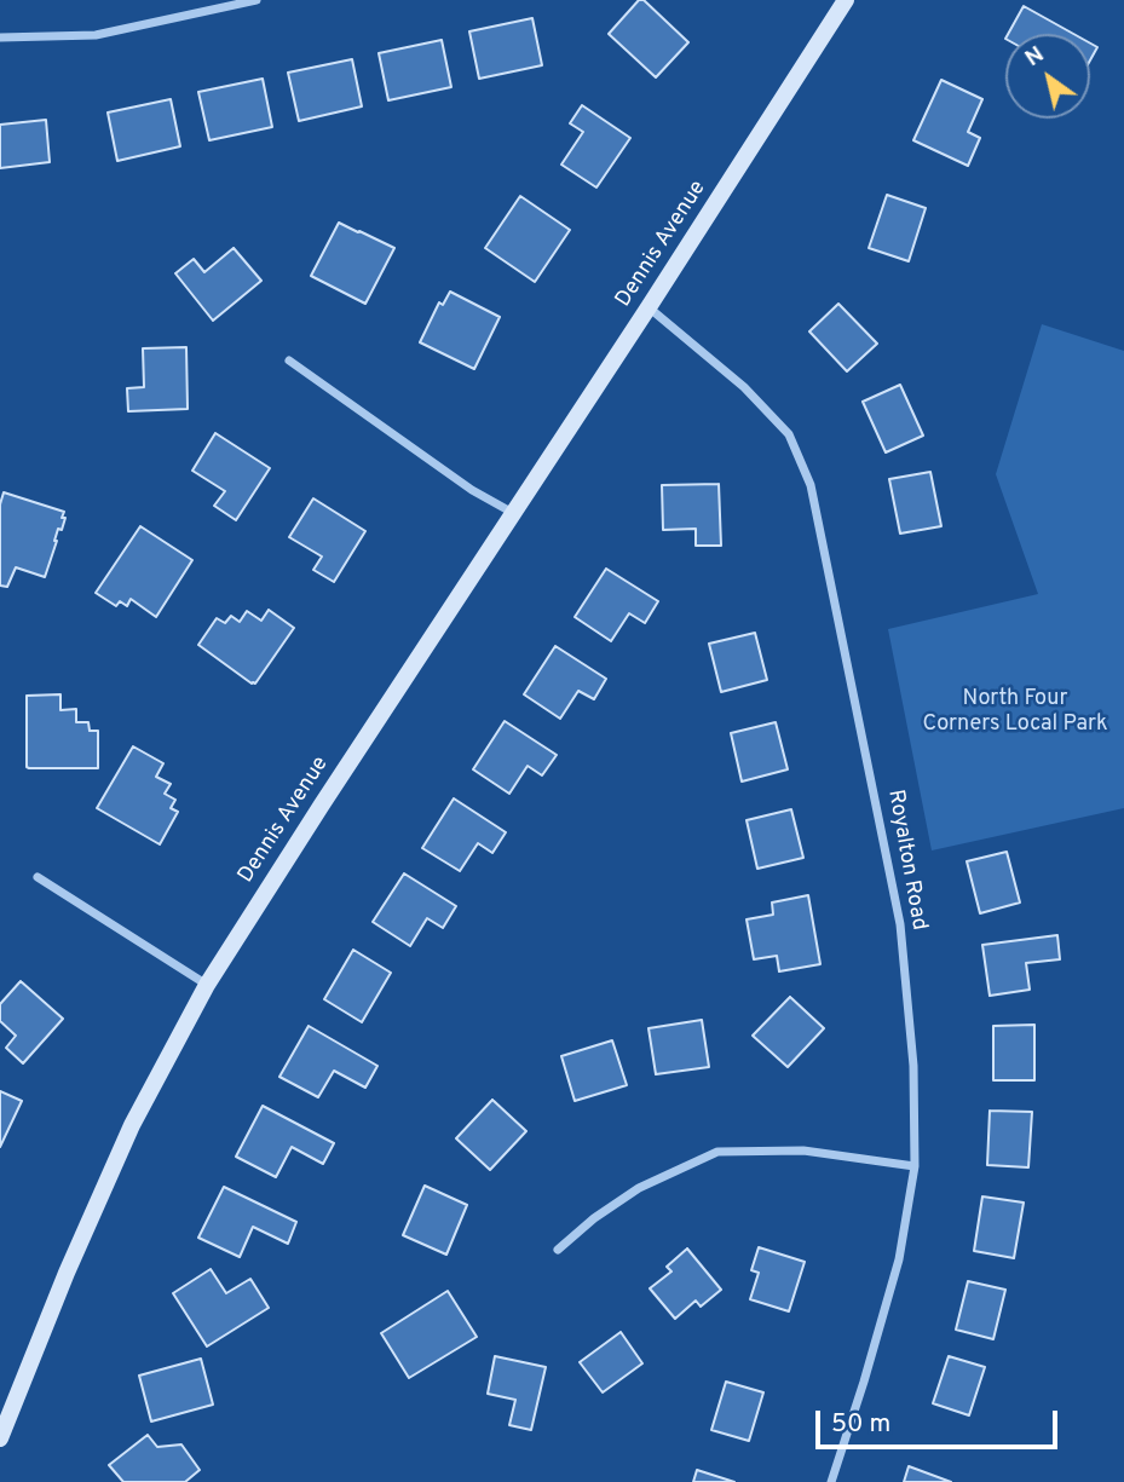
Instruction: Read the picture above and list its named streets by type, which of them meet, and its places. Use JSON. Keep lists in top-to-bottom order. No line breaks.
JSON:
{"streets":{"street":["Dennis Avenue","Royalton Road"]},"crossings":[["Dennis Avenue","Royalton Road"]],"parks":["North Four Corners Local Park"],"scale_bar":"50 m","north":"top left"}
